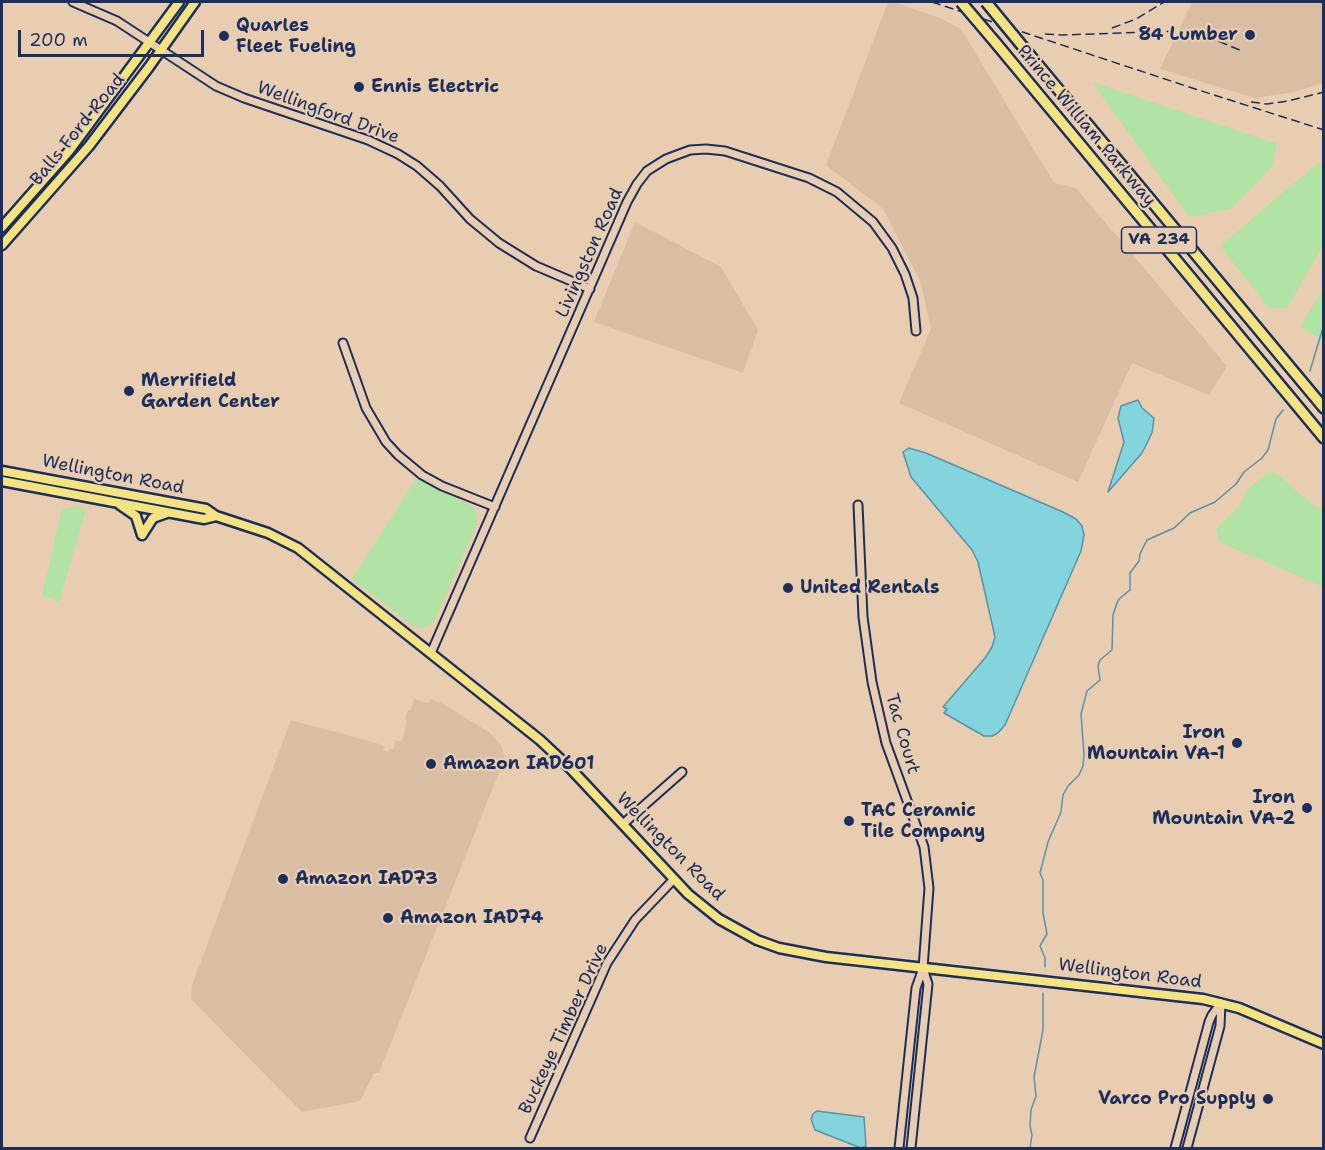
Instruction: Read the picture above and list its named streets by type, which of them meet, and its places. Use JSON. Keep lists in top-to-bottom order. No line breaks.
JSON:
{"streets":{"highway":["Prince William Parkway","VA 234"],"main road":["Balls Ford Road","Wellington Road"],"street":["Wellingford Drive","Livingston Road","Tac Court","Buckeye Timber Drive"]},"crossings":[["Wellingford Drive","Balls Ford Road"],["Wellingford Drive","Livingston Road"],["Livingston Road","Wellington Road"],["Wellington Road","Tac Court"],["Wellington Road","Buckeye Timber Drive"]],"places":["84 Lumber","Quarles Fleet Fueling","Ennis Electric","Merrifield Garden Center","United Rentals","Iron Mountain VA-1","Amazon IAD601","Iron Mountain VA-2","TAC Ceramic Tile Company","Amazon IAD73","Amazon IAD74","Varco Pro Supply"],"scale_bar":"200 m"}
